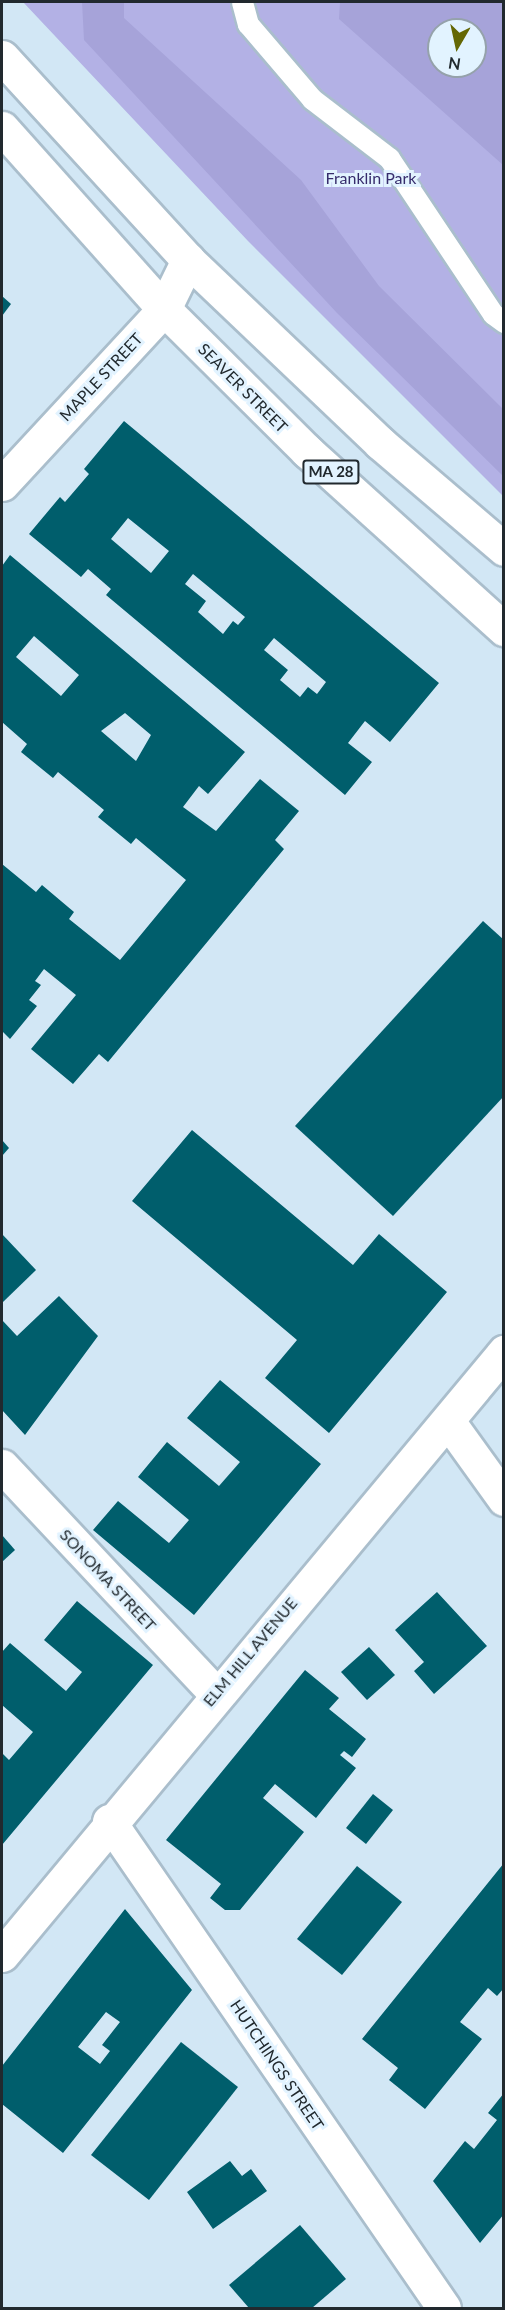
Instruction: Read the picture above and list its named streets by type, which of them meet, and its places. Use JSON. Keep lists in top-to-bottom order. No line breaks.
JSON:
{"streets":{"street":["MAPLE STREET","SEAVER STREET","MA 28","SONOMA STREET","ELM HILL AVENUE","HUTCHINGS STREET"]},"crossings":[["MAPLE STREET","SEAVER STREET"],["SONOMA STREET","ELM HILL AVENUE"],["ELM HILL AVENUE","HUTCHINGS STREET"]],"parks":["Franklin Park"],"north":"bottom"}
